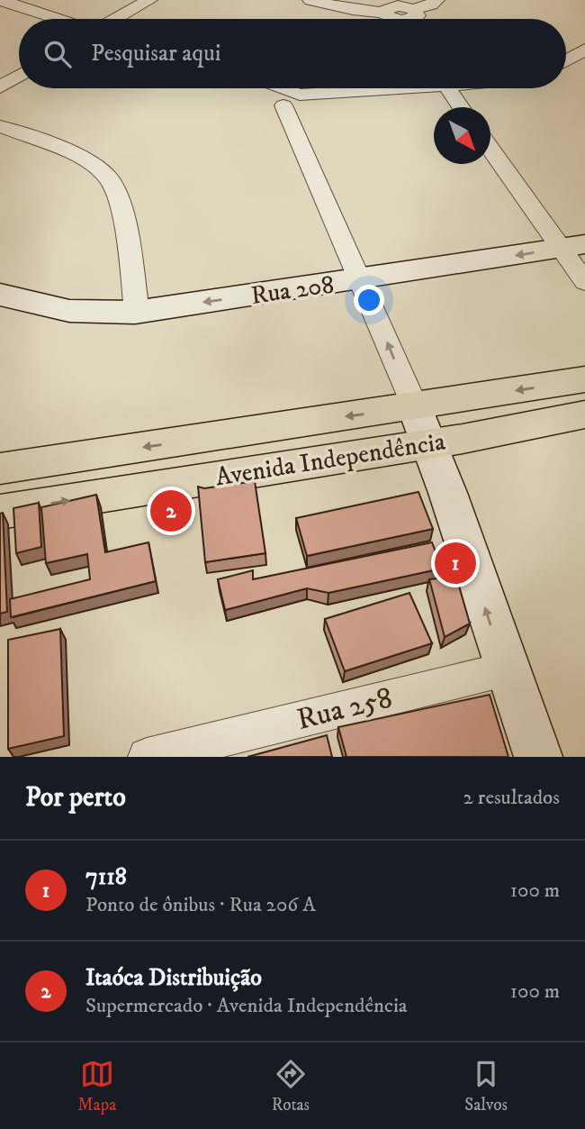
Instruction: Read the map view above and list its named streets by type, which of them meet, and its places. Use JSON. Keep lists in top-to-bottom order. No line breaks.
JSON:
{"streets":{"main road":["Avenida Independência"],"street":["Rua 208","Rua 258"]},"north":"bottom right","page":{"search":"Pesquisar aqui","pins":["2","1"],"heading":["Por perto","2 resultados"],"list":[{"mark":"1","name":"7118","note":"Ponto de ônibus · Rua 206 A","value":"100 m"},{"mark":"2","name":"Itaóca Distribuição","note":"Supermercado · Avenida Independência","value":"100 m"}],"nav":["Mapa","Rotas","Salvos"]}}
